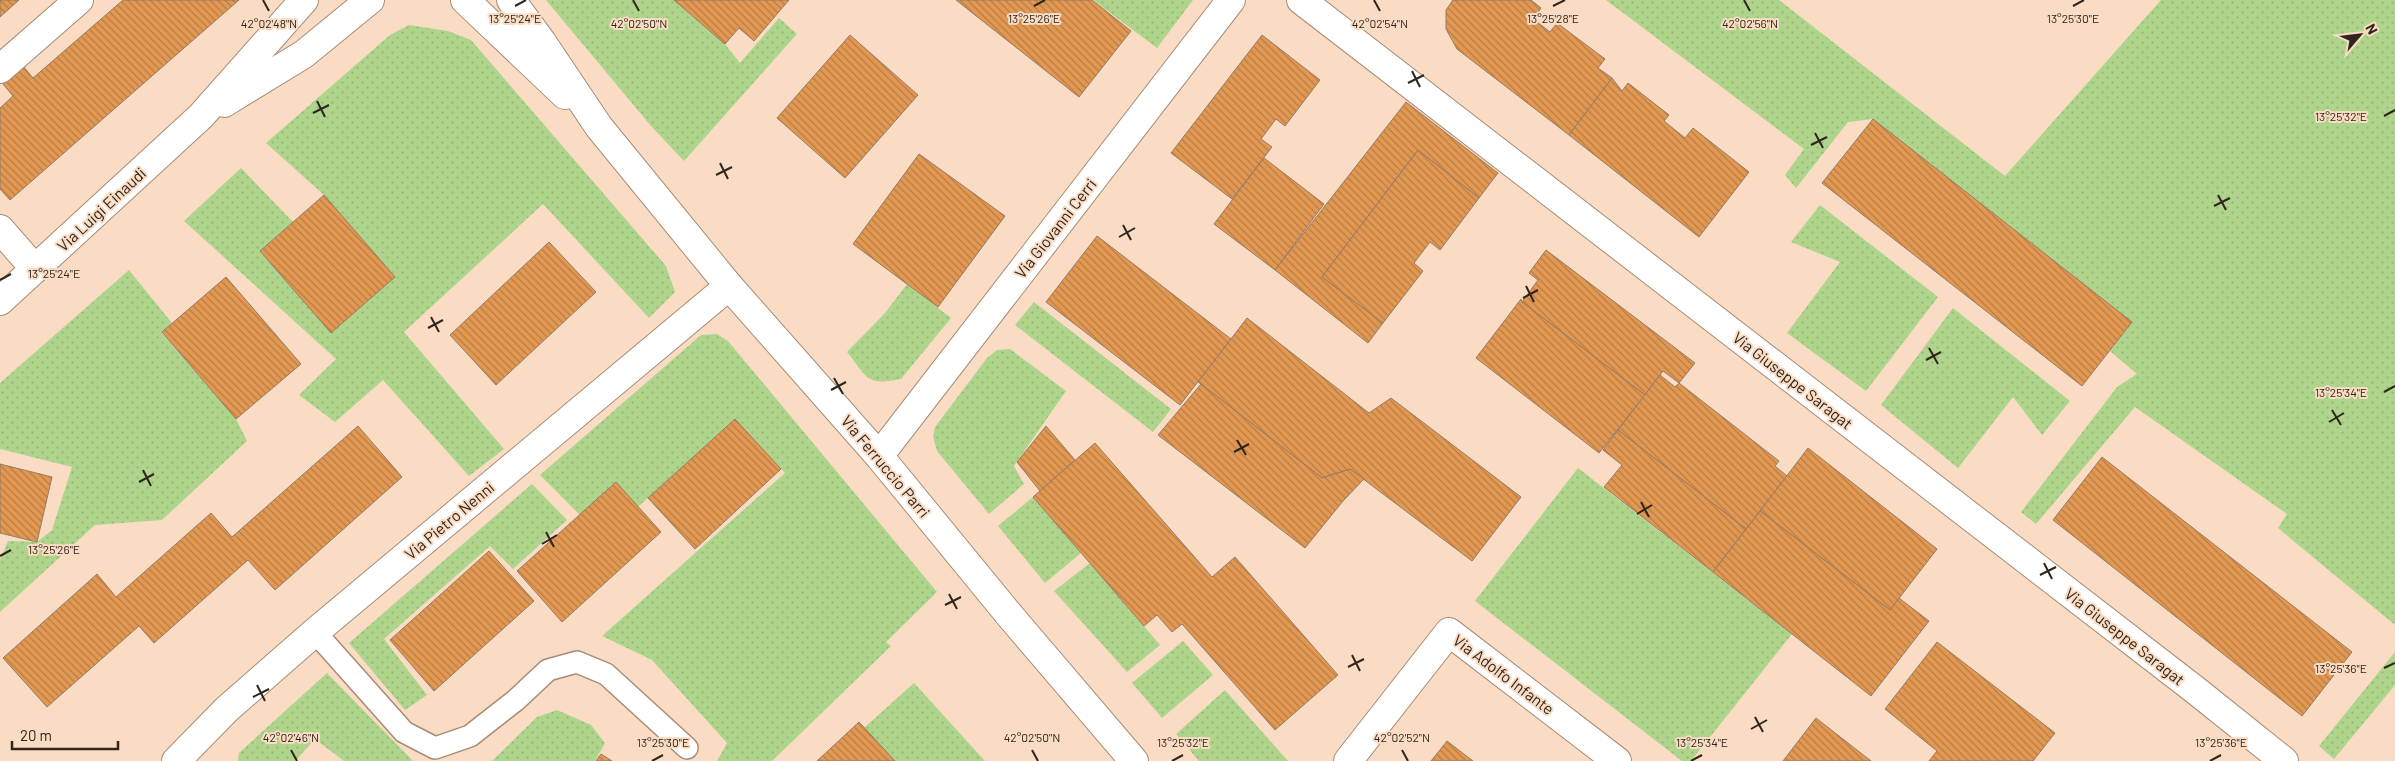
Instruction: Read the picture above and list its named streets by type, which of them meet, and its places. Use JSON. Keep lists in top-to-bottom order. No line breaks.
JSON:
{"streets":{"street":["Via Luigi Einaudi","Via Giovanni Cerri","Via Giuseppe Saragat","Via Ferruccio Parri","Via Pietro Nenni","Via Adolfo Infante"]},"crossings":[["Via Giovanni Cerri","Via Ferruccio Parri"],["Via Ferruccio Parri","Via Pietro Nenni"]],"scale_bar":"20 m","north":"top right","coordinates":["13°25'24\"E","13°25'26\"E","13°25'28\"E","13°25'30\"E","42°02'48\"N","42°02'50\"N","42°02'54\"N","42°02'56\"N","13°25'32\"E","13°25'34\"E","13°25'36\"E","42°02'46\"N","42°02'52\"N"]}
